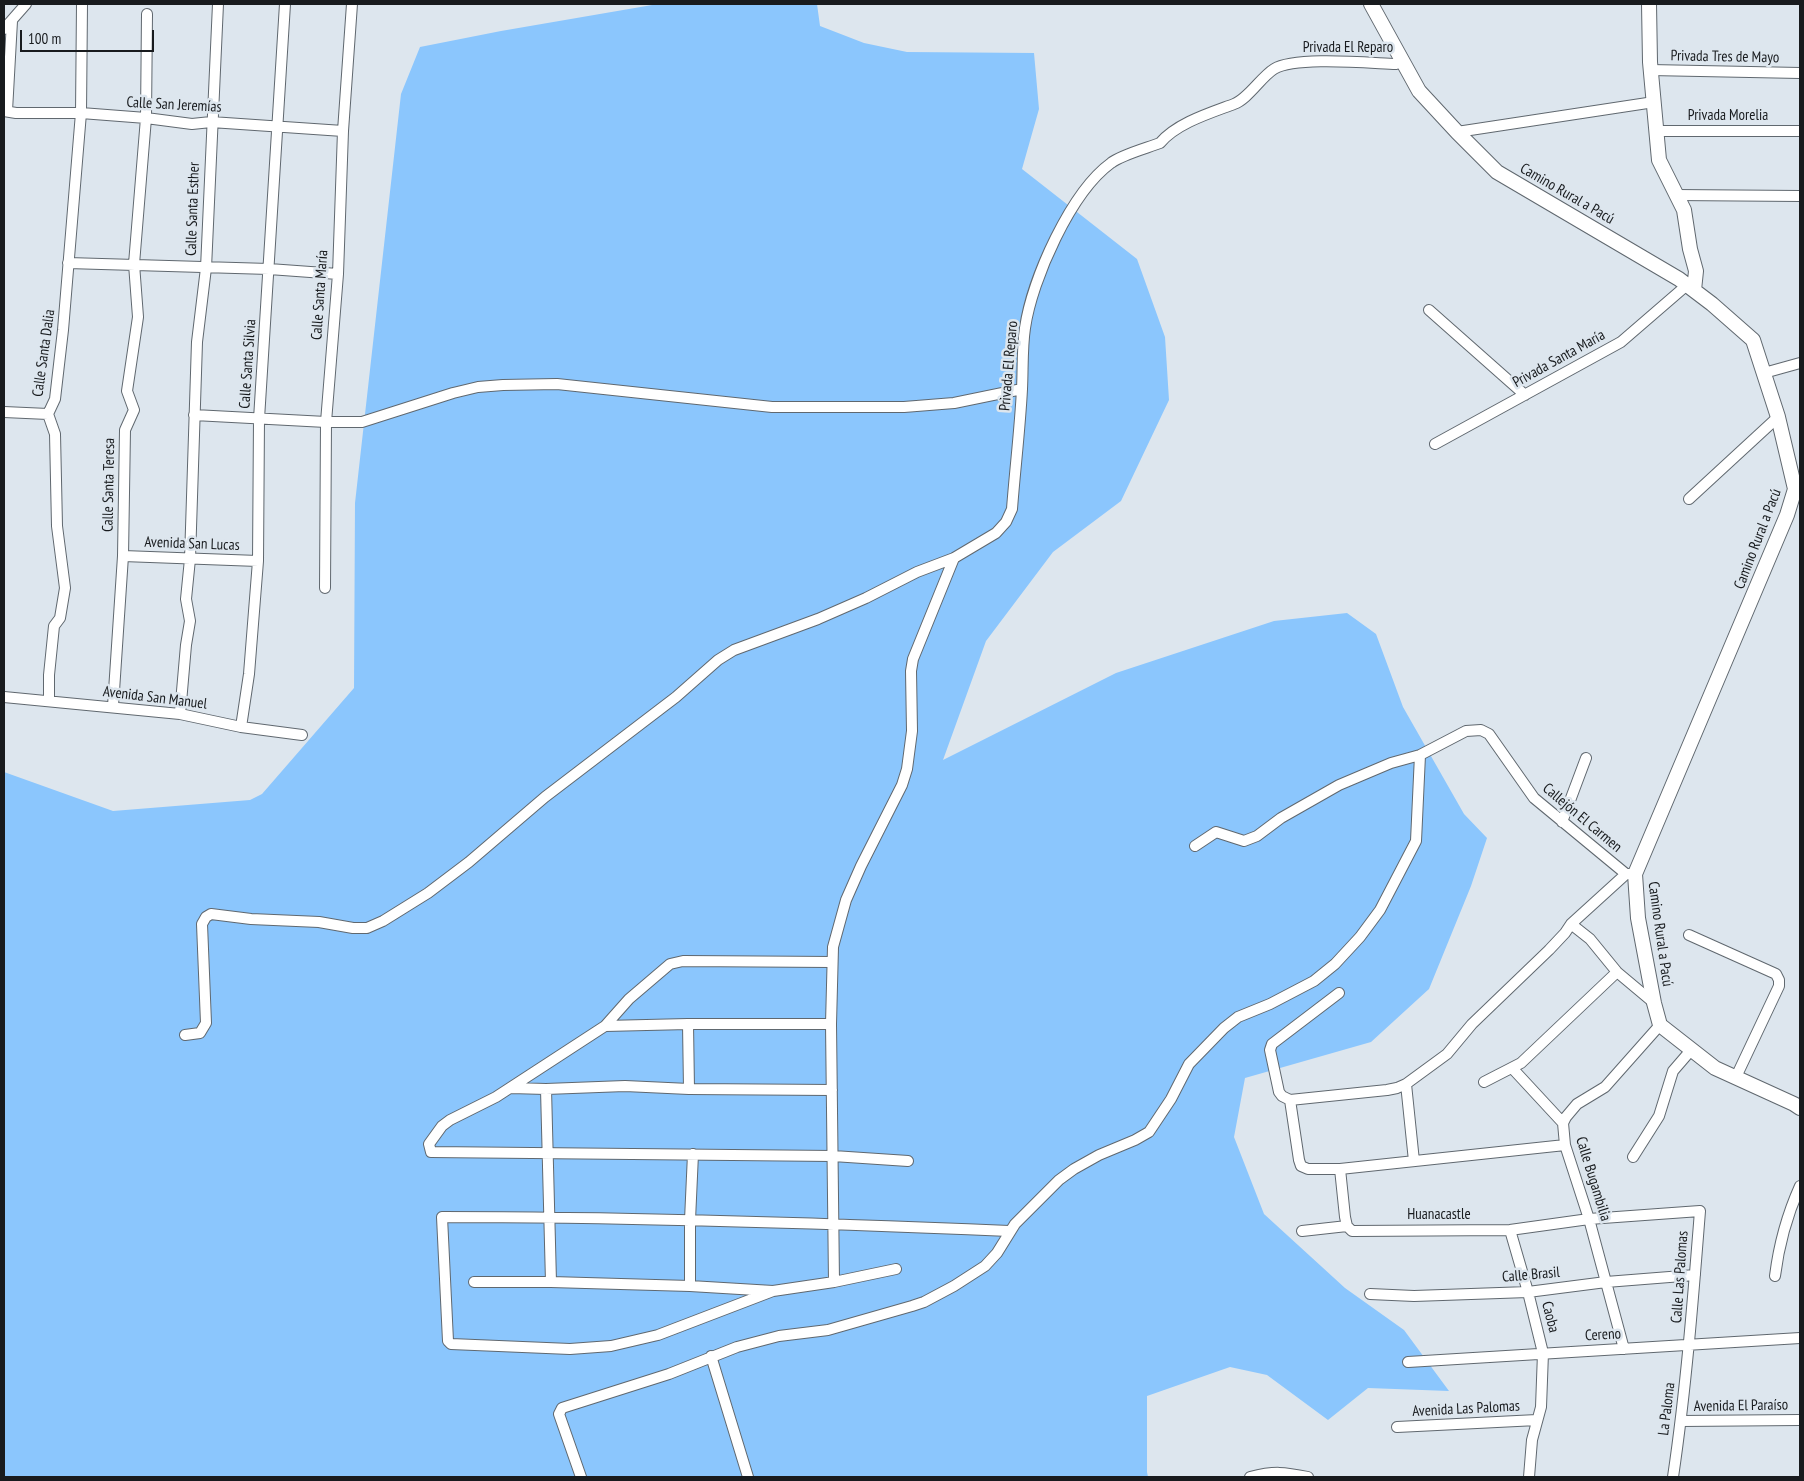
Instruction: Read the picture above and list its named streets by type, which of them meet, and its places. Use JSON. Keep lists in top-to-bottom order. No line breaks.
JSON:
{"streets":{"street":["Privada El Reparo","Privada Tres de Mayo","Calle San Jeremías","Privada Morelia","Camino Rural a Pacú","Calle Santa Esther","Calle Santa María","Calle Santa Dalia","Privada Santa María","Calle Santa Silvia","Calle Santa Teresa","Avenida San Lucas","Avenida San Manuel","Callejón El Carmen","Calle Bugambilia","Huanacastle","Calle Brasil","Calle Las Palomas","Caoba","Cereno","Avenida El Paraíso","Avenida Las Palomas","La Paloma"]},"crossings":[["Privada El Reparo","Camino Rural a Pacú"],["Calle San Jeremías","Calle Santa Esther"],["Calle San Jeremías","Calle Santa María"],["Calle San Jeremías","Calle Santa Dalia"],["Calle San Jeremías","Calle Santa Silvia"],["Calle San Jeremías","Calle Santa Teresa"],["Camino Rural a Pacú","Privada Santa María"],["Camino Rural a Pacú","Callejón El Carmen"],["Camino Rural a Pacú","Calle Bugambilia"],["Calle Santa Esther","Avenida San Lucas"],["Calle Santa Esther","Avenida San Manuel"],["Calle Santa Dalia","Avenida San Manuel"],["Calle Santa Silvia","Avenida San Lucas"],["Calle Santa Silvia","Avenida San Manuel"],["Calle Santa Teresa","Avenida San Lucas"],["Calle Santa Teresa","Avenida San Manuel"],["Calle Bugambilia","Huanacastle"],["Calle Bugambilia","Calle Brasil"],["Calle Bugambilia","Cereno"],["Huanacastle","Calle Las Palomas"],["Huanacastle","Caoba"],["Calle Brasil","Calle Las Palomas"],["Calle Brasil","Caoba"],["Calle Las Palomas","Cereno"],["Calle Las Palomas","La Paloma"],["Caoba","Cereno"],["Caoba","Avenida Las Palomas"],["Cereno","La Paloma"],["Avenida El Paraíso","La Paloma"]],"scale_bar":"100 m"}
